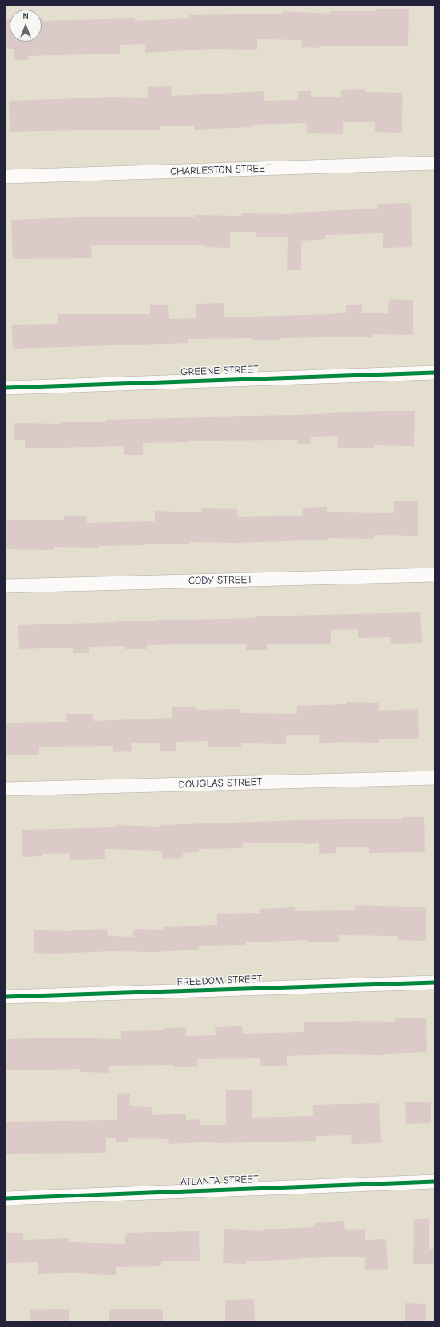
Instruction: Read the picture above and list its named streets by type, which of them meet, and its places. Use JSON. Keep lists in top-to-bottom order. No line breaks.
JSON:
{"streets":{"street":["CHARLESTON STREET","GREENE STREET","CODY STREET","DOUGLAS STREET","FREEDOM STREET","ATLANTA STREET"]},"north":"top"}
